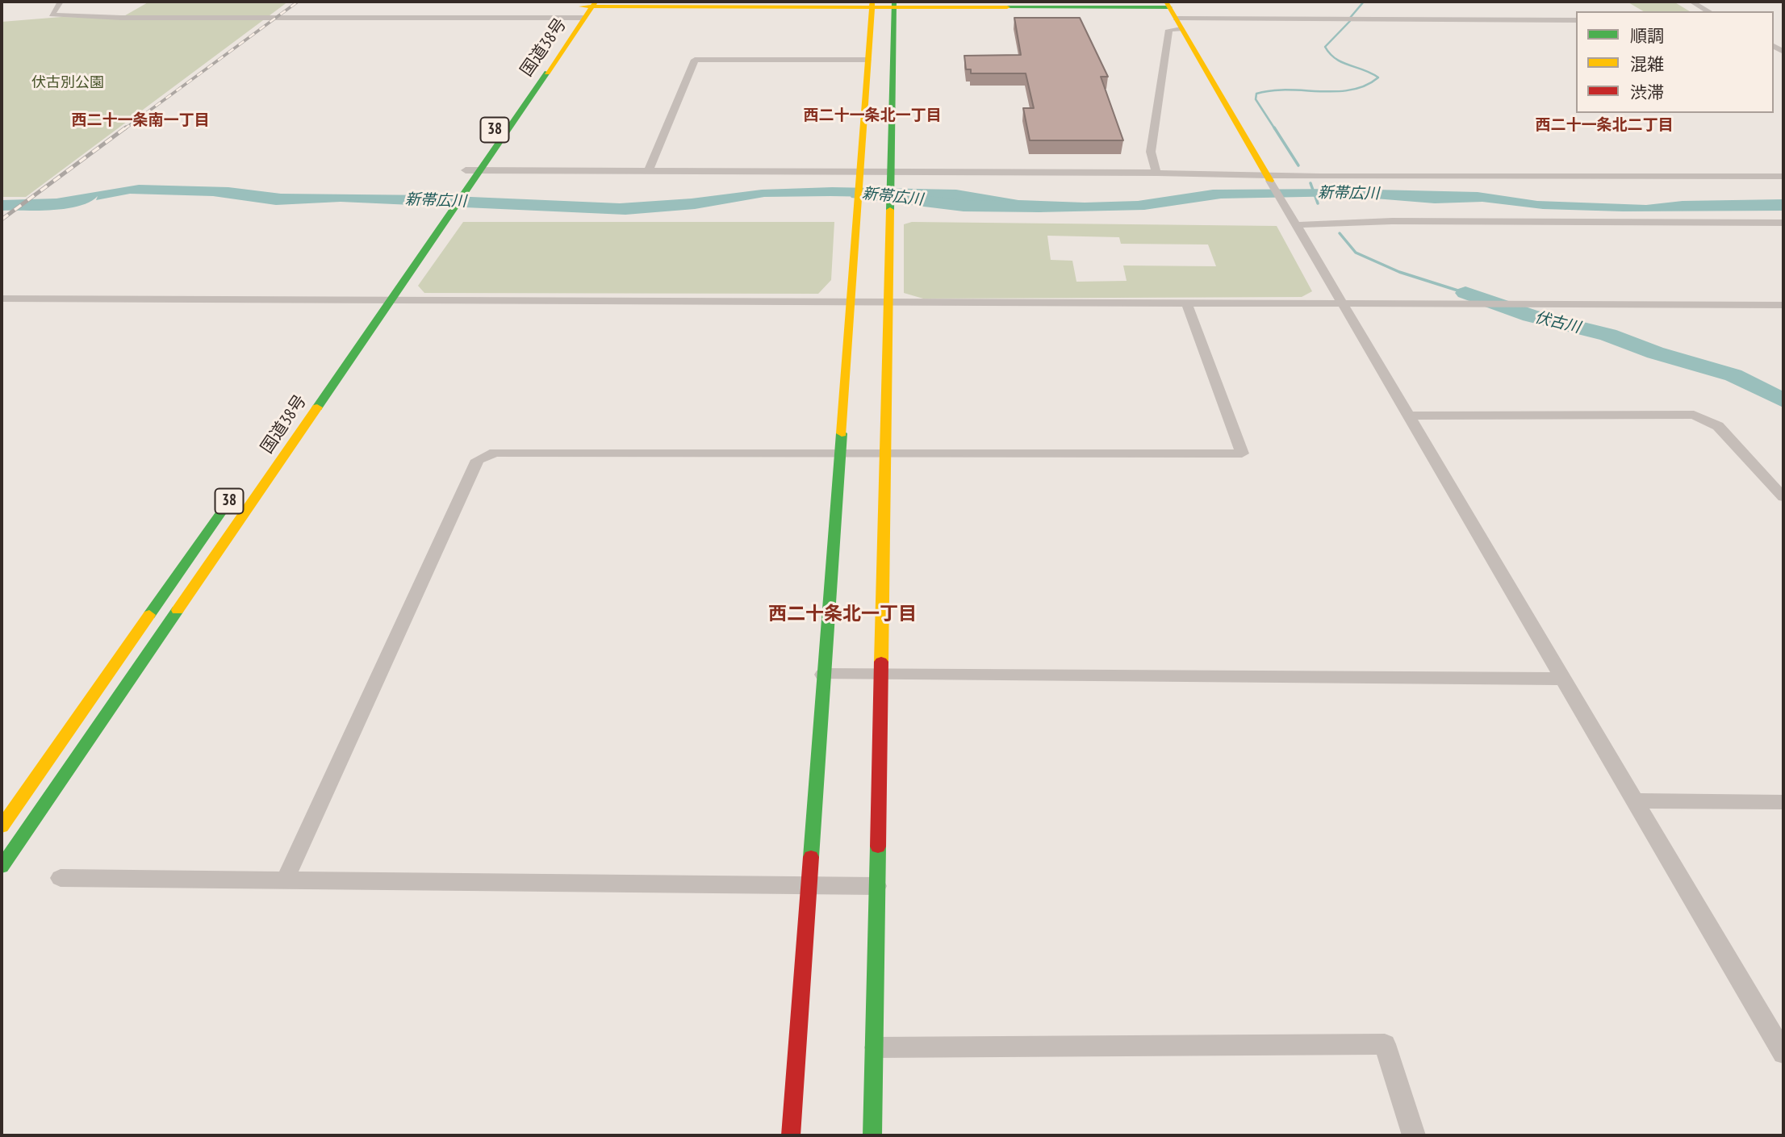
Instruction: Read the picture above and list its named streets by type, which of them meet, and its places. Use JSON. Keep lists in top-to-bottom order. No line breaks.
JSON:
{"streets":{"main road":["国道38号","38"]},"districts":["西二十一条北一丁目","西二十一条南一丁目","西二十一条北二丁目","西二十条北一丁目"],"water":["新帯広川","伏古川"],"parks":["伏古別公園"],"legend":["順調","混雑","渋滞"]}
